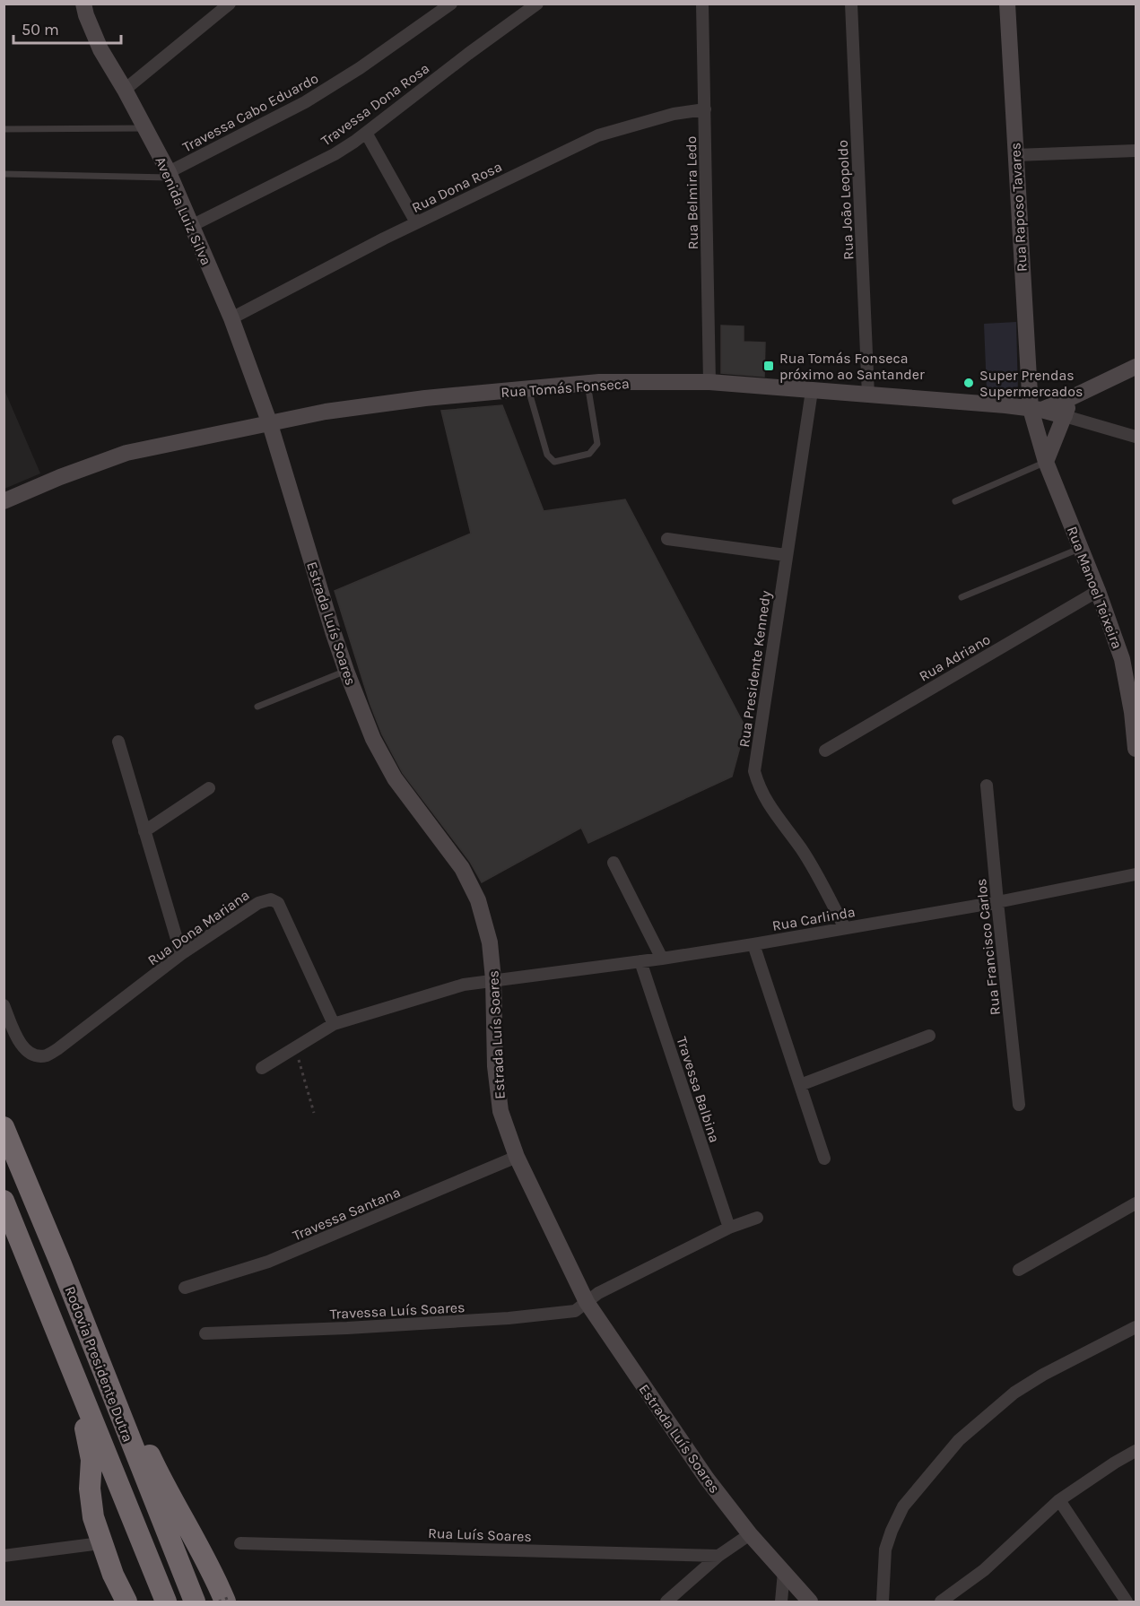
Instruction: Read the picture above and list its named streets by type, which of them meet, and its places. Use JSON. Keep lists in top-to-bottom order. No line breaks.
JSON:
{"streets":{"highway":["Rodovia Presidente Dutra"],"main road":["Rua Raposo Tavares","Avenida Luiz Silva","Rua Tomás Fonseca","Rua Manoel Teixeira","Estrada Luís Soares"],"street":["Travessa Dona Rosa","Travessa Cabo Eduardo","Rua Dona Rosa","Rua Belmira Ledo","Rua João Leopoldo","Rua Adriano","Rua Presidente Kennedy","Rua Carlinda","Rua Dona Mariana","Rua Francisco Carlos","Travessa Balbina","Travessa Santana","Travessa Luís Soares","Rua Luís Soares"]},"crossings":[["Travessa Dona Rosa","Avenida Luiz Silva"],["Travessa Cabo Eduardo","Avenida Luiz Silva"],["Rua Dona Rosa","Rua Belmira Ledo"],["Rua Dona Rosa","Avenida Luiz Silva"],["Rua Belmira Ledo","Rua Tomás Fonseca"],["Rua João Leopoldo","Rua Tomás Fonseca"],["Rua Raposo Tavares","Rua Tomás Fonseca"],["Rua Raposo Tavares","Rua Manoel Teixeira"],["Avenida Luiz Silva","Rua Tomás Fonseca"],["Avenida Luiz Silva","Estrada Luís Soares"],["Rua Tomás Fonseca","Rua Manoel Teixeira"],["Rua Tomás Fonseca","Estrada Luís Soares"],["Rua Tomás Fonseca","Rua Presidente Kennedy"],["Rua Manoel Teixeira","Rua Adriano"],["Estrada Luís Soares","Rua Carlinda"],["Estrada Luís Soares","Travessa Santana"],["Estrada Luís Soares","Travessa Luís Soares"],["Rua Presidente Kennedy","Rua Carlinda"],["Rua Carlinda","Rua Dona Mariana"],["Rua Carlinda","Rua Francisco Carlos"],["Rua Carlinda","Travessa Balbina"]],"places":{"transit":["Rua Tomás Fonseca próximo ao Santander"],"other":["Super Prendas Supermercados"]},"scale_bar":"50 m"}
